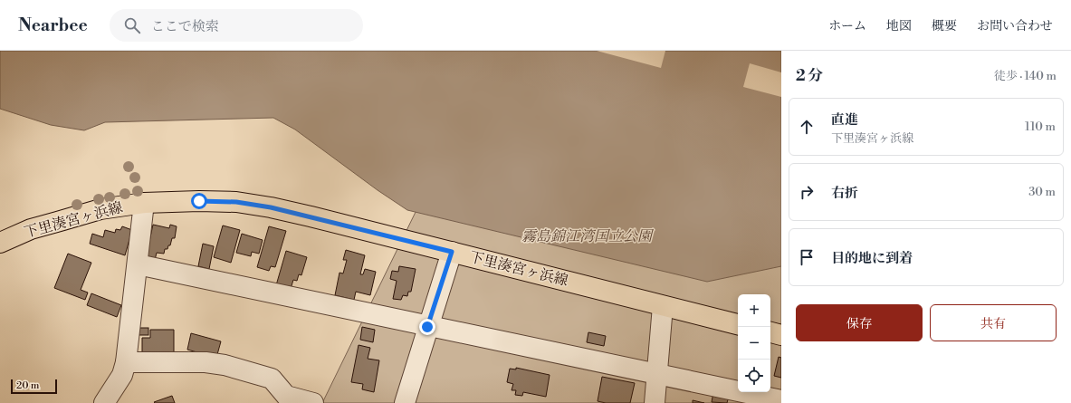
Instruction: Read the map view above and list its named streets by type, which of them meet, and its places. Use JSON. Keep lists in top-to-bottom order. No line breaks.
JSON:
{"streets":{"main road":["下里湊宮ヶ浜線"]},"parks":["霧島錦江湾国立公園"],"scale_bar":"20 m","page":{"header":"Nearbee","search":"ここで検索","nav":["ホーム","地図","概要","お問い合わせ"],"heading":["2 分","徒歩 · 140 m"],"list":[["直進","下里湊宮ヶ浜線","110 m"],["右折","30 m"],"目的地に到着"],"buttons":["保存","共有"],"map_buttons":["+","−"],"scale":"20 m"}}
